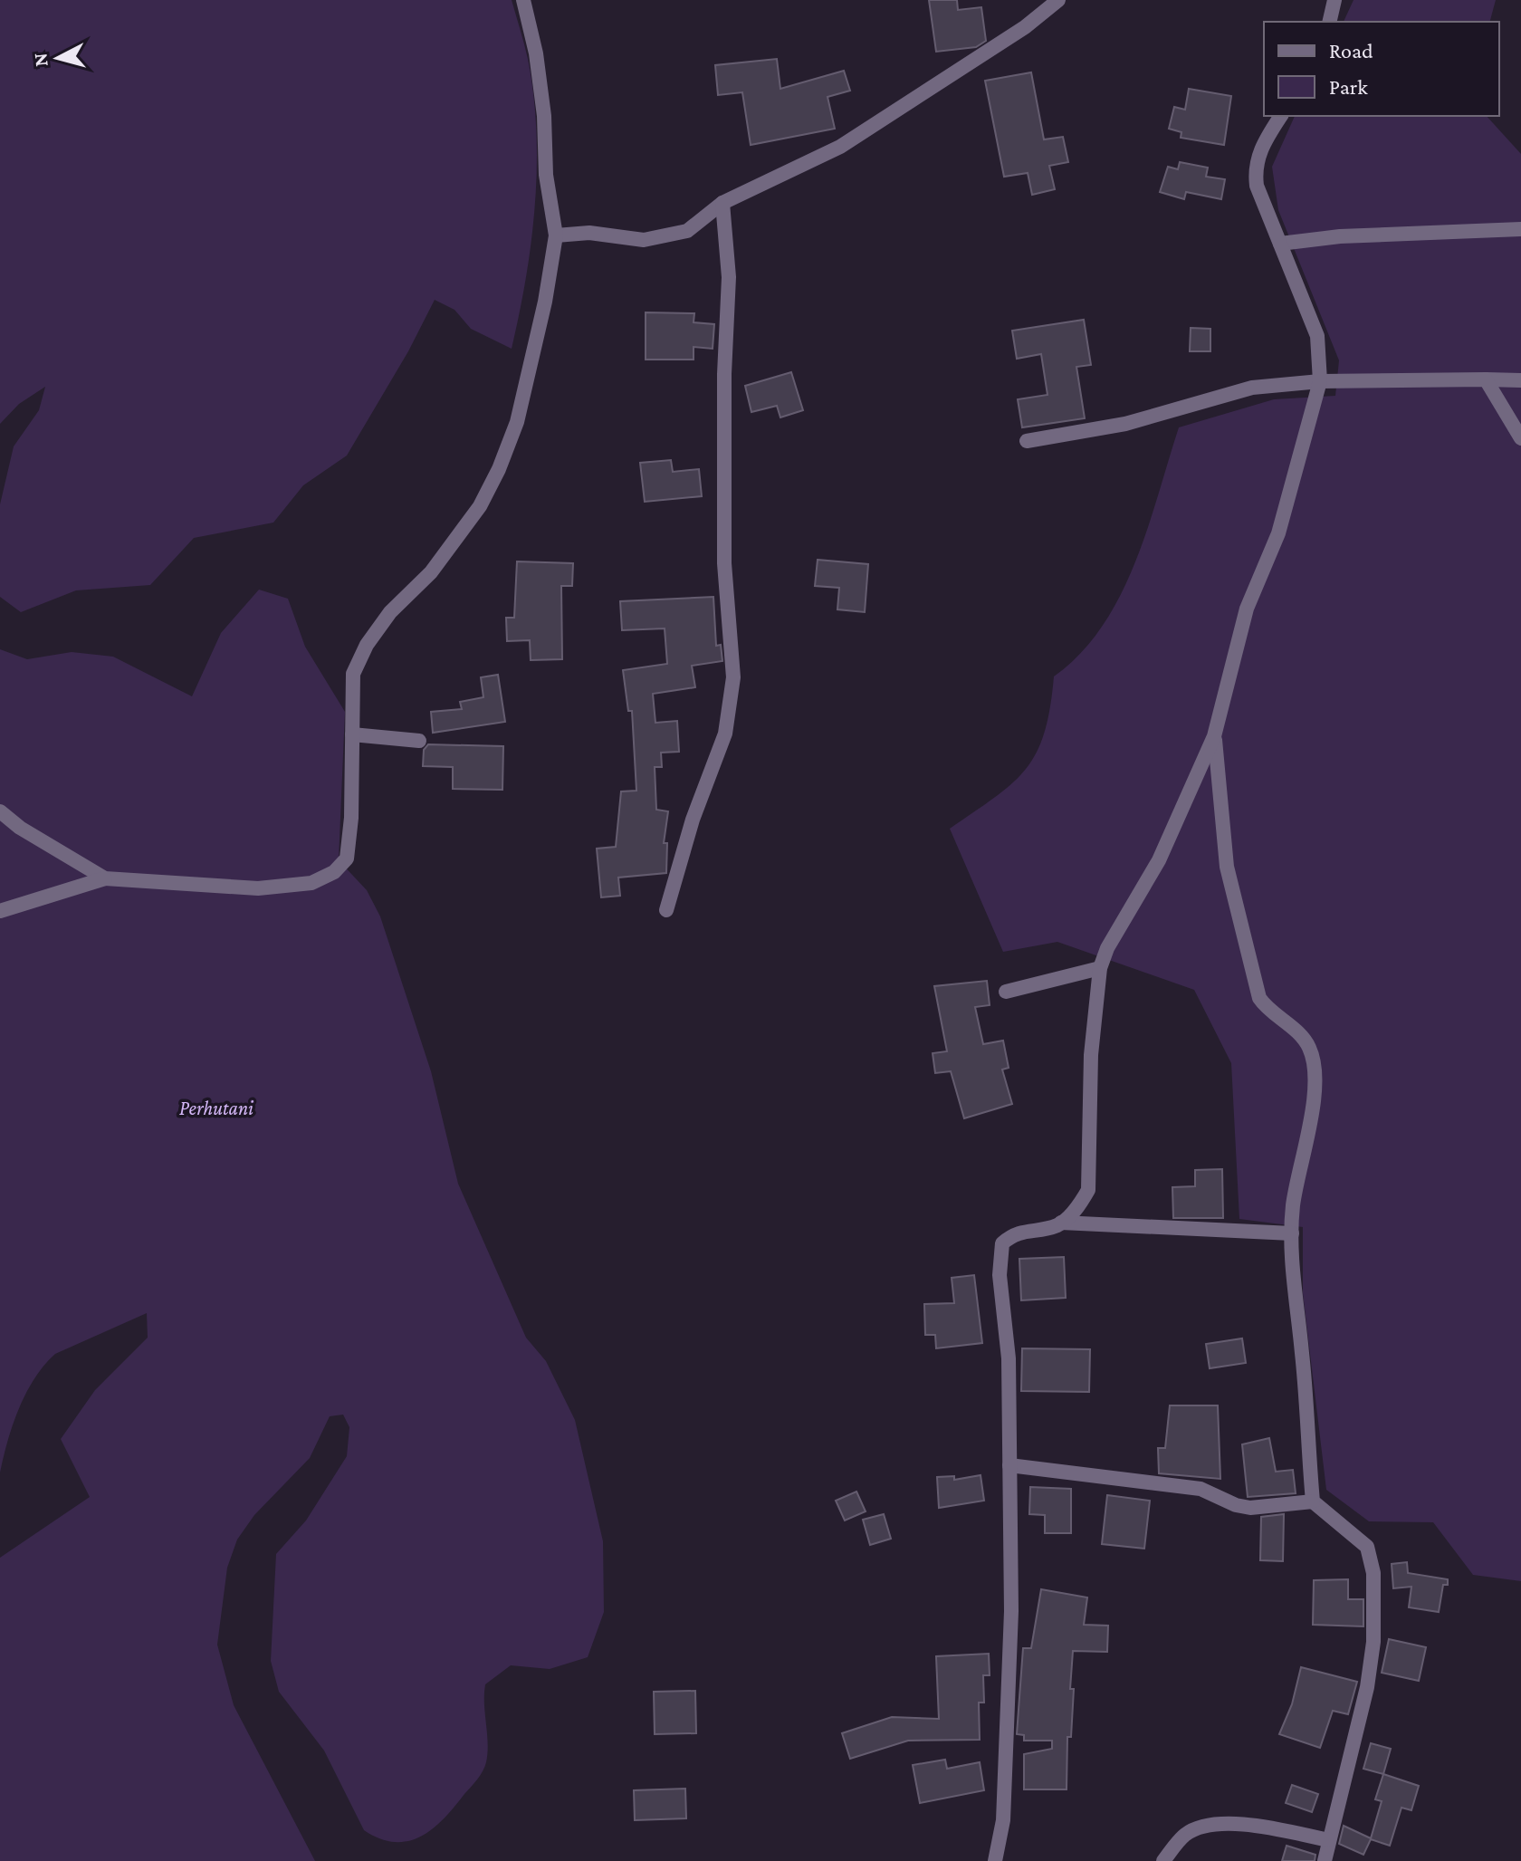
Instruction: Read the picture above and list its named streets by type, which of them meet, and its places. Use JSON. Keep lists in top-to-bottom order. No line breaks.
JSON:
{"parks":["Perhutani"],"legend":["Road","Park"],"north":"left"}
